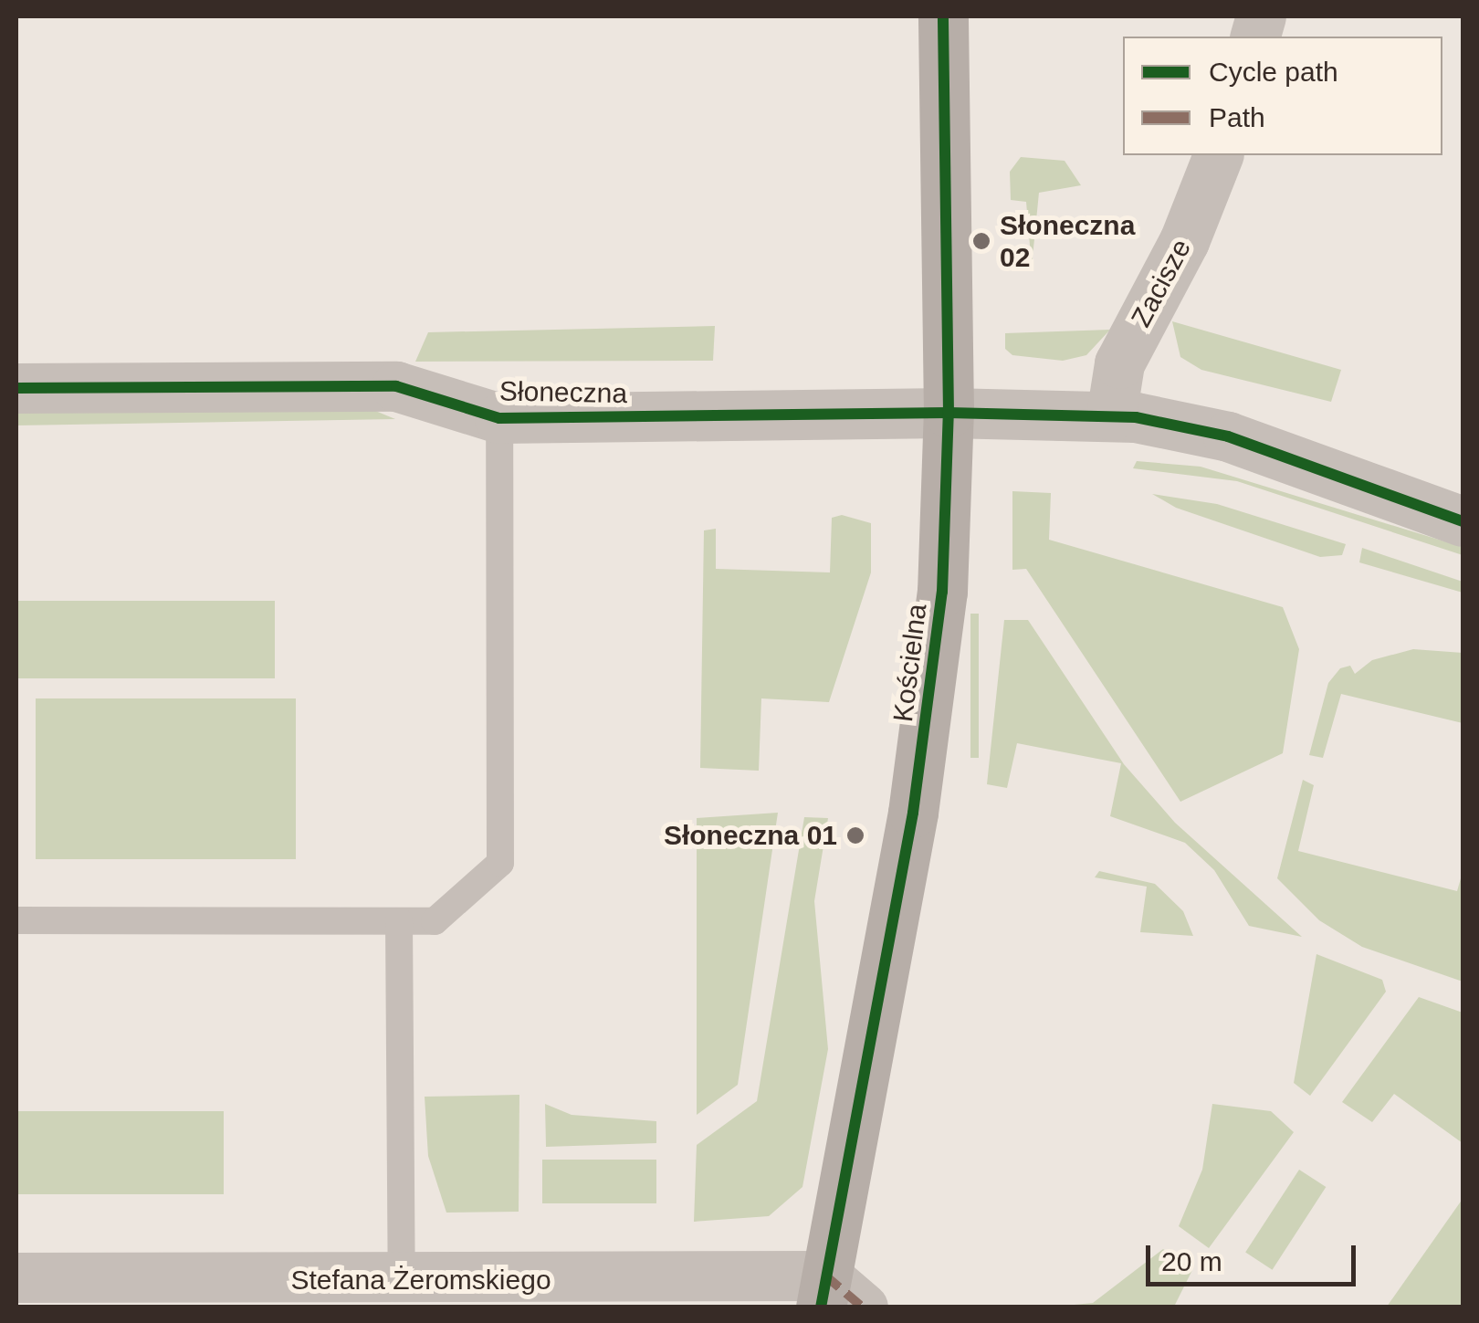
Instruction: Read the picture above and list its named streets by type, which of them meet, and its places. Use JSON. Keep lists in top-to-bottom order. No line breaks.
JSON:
{"streets":{"street":["Zacisze","Słoneczna","Kościelna","Stefana Żeromskiego"]},"crossings":[["Zacisze","Słoneczna"],["Słoneczna","Kościelna"],["Kościelna","Stefana Żeromskiego"]],"places":["Słoneczna 02","Słoneczna 01"],"legend":["Cycle path","Path"],"scale_bar":"20 m"}
